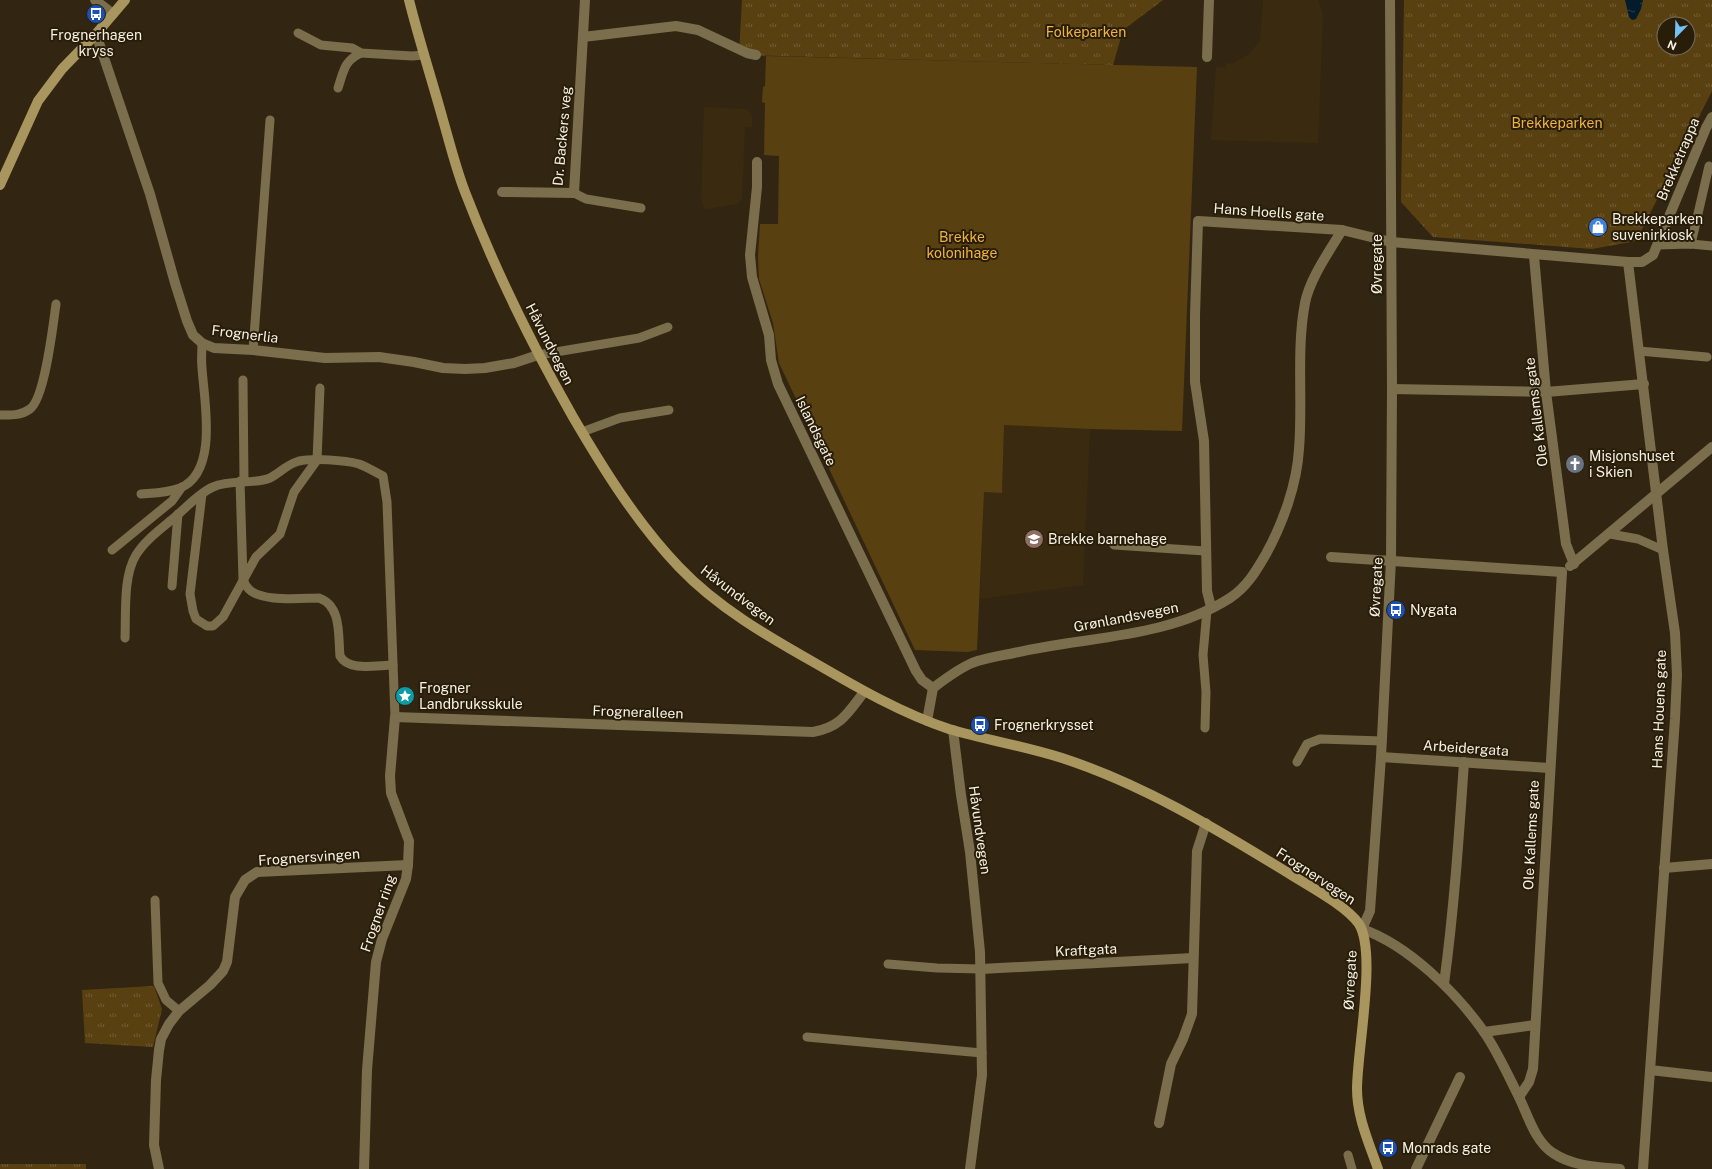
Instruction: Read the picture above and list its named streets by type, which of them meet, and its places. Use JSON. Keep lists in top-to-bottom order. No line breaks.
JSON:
{"streets":{"main road":["Øvregate","Håvundvegen","Frognervegen"],"street":["Dr. Backers veg","Brekketrappa","Hans Hoells gate","Frognerlia","Ole Kallems gate","Islandsgate","Grønlandsvegen","Hans Houens gate","Frogneralleen","Arbeidergata","Frognersvingen","Frogner ring","Kraftgata"]},"crossings":[["Brekketrappa","Hans Hoells gate"],["Brekketrappa","Hans Houens gate"],["Hans Hoells gate","Øvregate"],["Hans Hoells gate","Ole Kallems gate"],["Hans Hoells gate","Grønlandsvegen"],["Hans Hoells gate","Hans Houens gate"],["Øvregate","Arbeidergata"],["Øvregate","Frognervegen"],["Frognerlia","Håvundvegen"],["Håvundvegen","Frogneralleen"],["Håvundvegen","Frognervegen"],["Håvundvegen","Kraftgata"],["Ole Kallems gate","Arbeidergata"],["Islandsgate","Grønlandsvegen"],["Frogneralleen","Frogner ring"],["Frognersvingen","Frogner ring"]],"parks":["Folkeparken","Brekkeparken","Brekke kolonihage"],"places":{"bus stop":["Frognerhagen kryss","Nygata","Frognerkrysset","Monrads gate"],"shop":["Brekkeparken suvenirkiosk"],"church":["Misjonshuset i Skien"],"school or university":["Brekke barnehage"],"place":["Frogner Landbruksskule"]},"north":"bottom left"}
